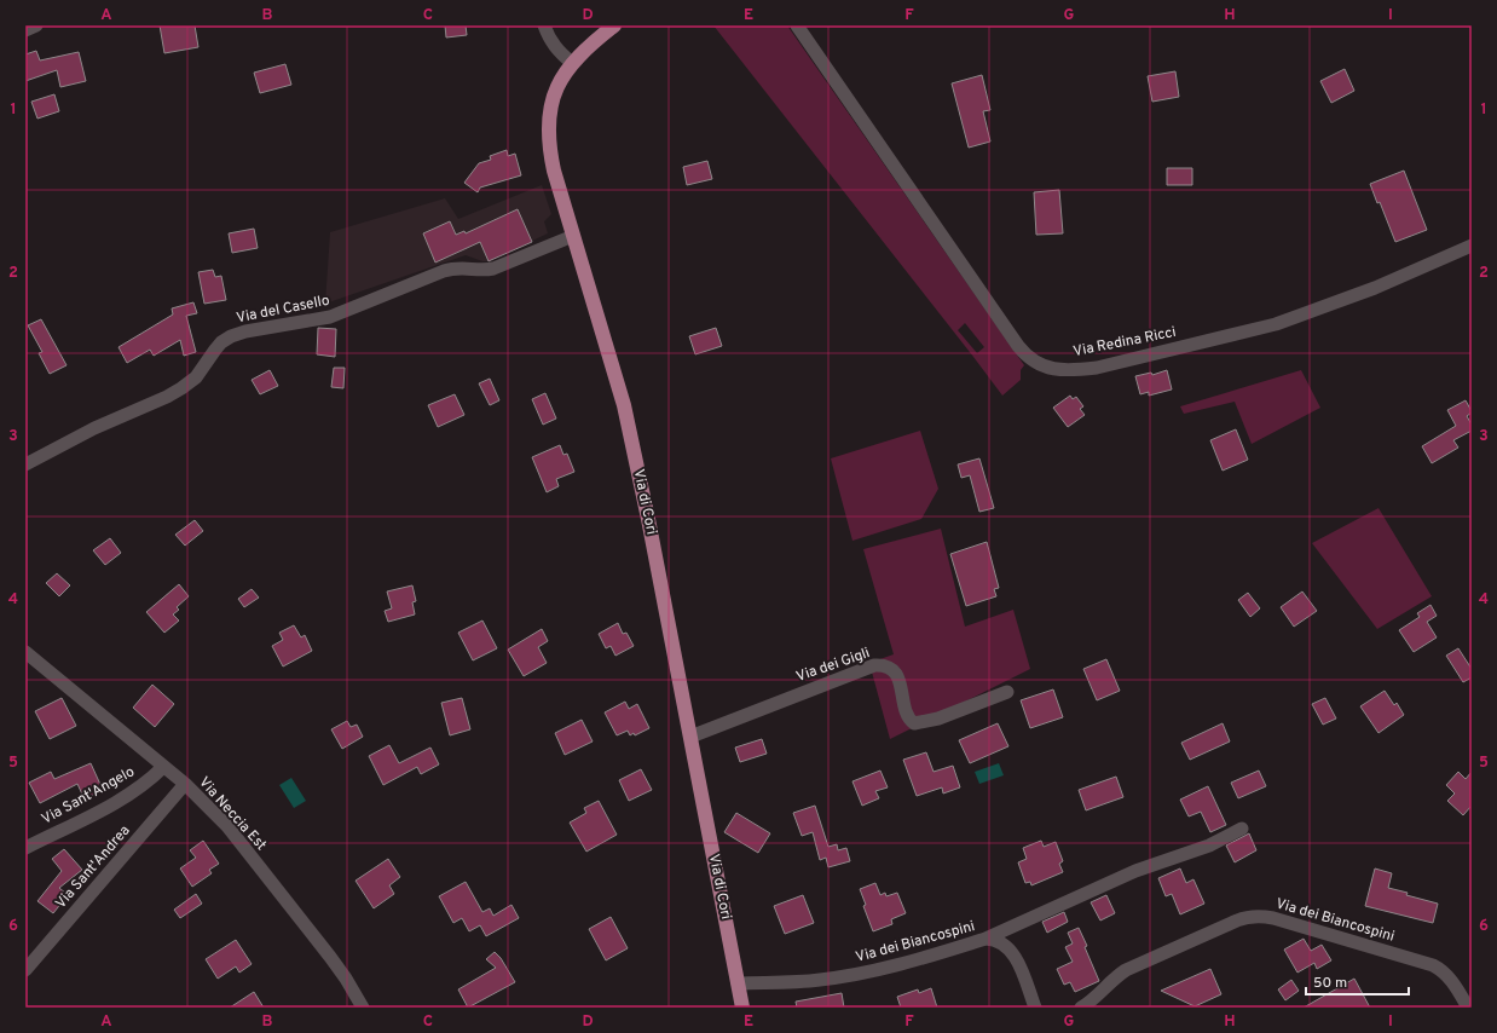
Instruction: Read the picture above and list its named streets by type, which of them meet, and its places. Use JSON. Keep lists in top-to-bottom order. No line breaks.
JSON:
{"streets":{"main road":["Via di Cori"],"street":["Via del Casello","Via Redina Ricci","Via dei Gigli","Via Sant'Angelo","Via Neccia Est","Via Sant'Andrea","Via dei Biancospini"]},"crossings":[["Via del Casello","Via di Cori"],["Via di Cori","Via dei Gigli"],["Via di Cori","Via dei Biancospini"],["Via Sant'Angelo","Via Neccia Est"],["Via Neccia Est","Via Sant'Andrea"]],"scale_bar":"50 m","grid":{"columns":["A","B","C","D","E","F","G","H","I"],"rows":["1","2","3","4","5","6"]}}
